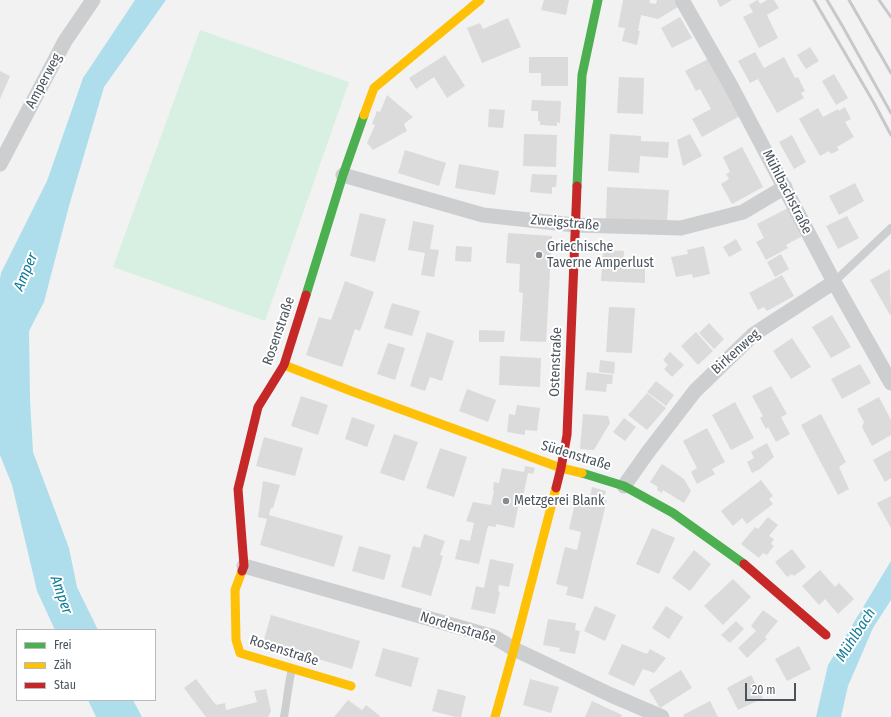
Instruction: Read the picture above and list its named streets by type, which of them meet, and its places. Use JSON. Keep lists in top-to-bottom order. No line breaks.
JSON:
{"streets":{"street":["Amperweg","Mühlbachstraße","Zweigstraße","Rosenstraße","Birkenweg","Ostenstraße","Südenstraße","Nordenstraße"]},"crossings":[["Mühlbachstraße","Zweigstraße"],["Mühlbachstraße","Birkenweg"],["Zweigstraße","Rosenstraße"],["Zweigstraße","Ostenstraße"],["Rosenstraße","Südenstraße"],["Rosenstraße","Nordenstraße"],["Birkenweg","Südenstraße"],["Ostenstraße","Südenstraße"],["Ostenstraße","Nordenstraße"]],"water":["Amper","Mühlbach"],"places":["Griechische Taverne Amperlust","Metzgerei Blank"],"legend":["Frei","Zäh","Stau"],"scale_bar":"20 m"}
